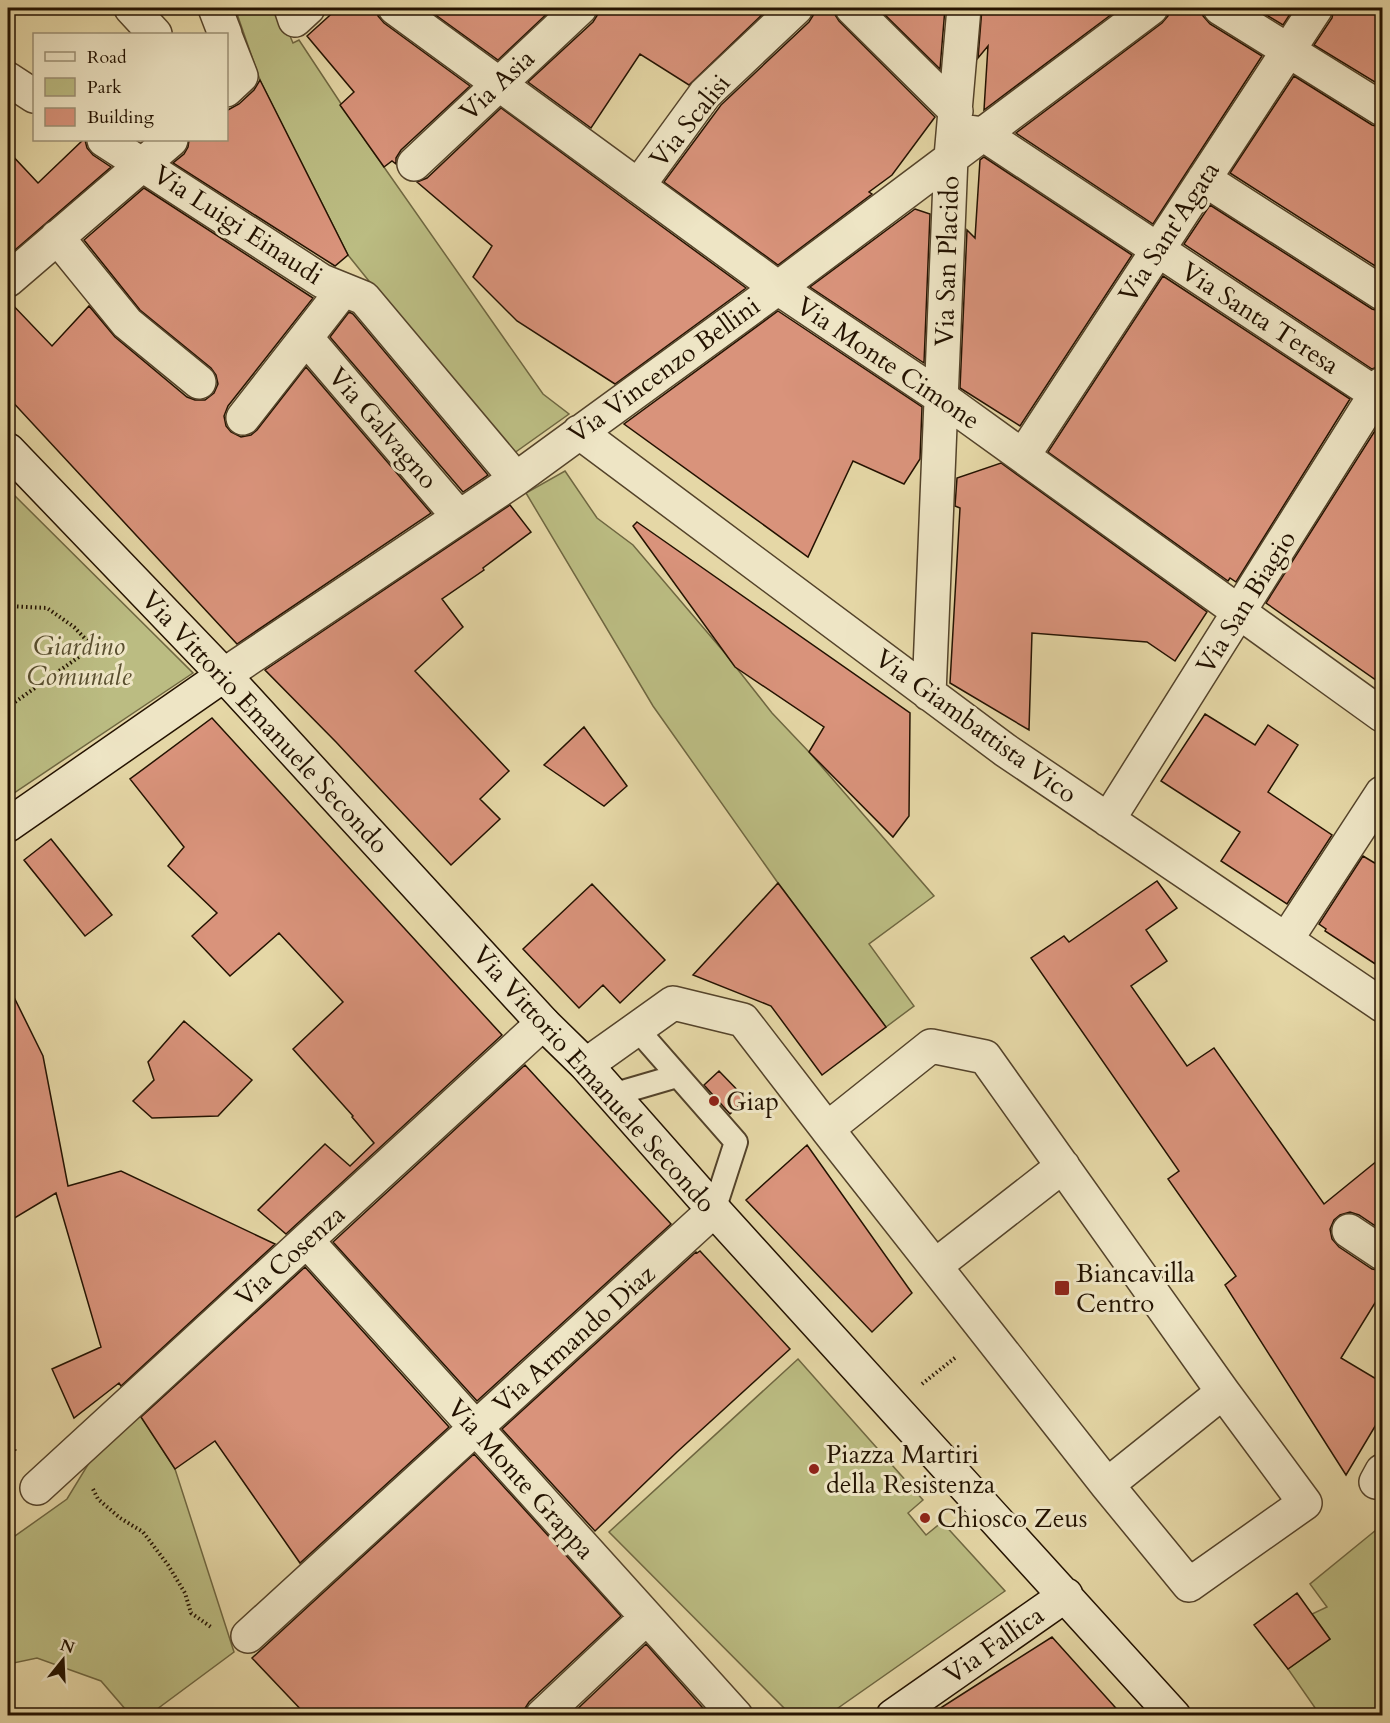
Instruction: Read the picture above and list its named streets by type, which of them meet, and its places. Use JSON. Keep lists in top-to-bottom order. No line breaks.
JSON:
{"streets":{"street":["Via Asia","Via Scalisi","Via Luigi Einaudi","Via Sant'Agata","Via San Placido","Via Santa Teresa","Via Monte Cimone","Via Vincenzo Bellini","Via Galvagno","Via San Biagio","Via Vittorio Emanuele Secondo","Via Giambattista Vico","Via Cosenza","Via Armando Diaz","Via Monte Grappa","Via Fallica"]},"crossings":[["Via Asia","Via Monte Cimone"],["Via Scalisi","Via Monte Cimone"],["Via Luigi Einaudi","Via Vincenzo Bellini"],["Via Sant'Agata","Via Santa Teresa"],["Via Sant'Agata","Via Monte Cimone"],["Via San Placido","Via Santa Teresa"],["Via San Placido","Via Monte Cimone"],["Via San Placido","Via Vincenzo Bellini"],["Via San Placido","Via Giambattista Vico"],["Via Santa Teresa","Via Vincenzo Bellini"],["Via Santa Teresa","Via San Biagio"],["Via Monte Cimone","Via Vincenzo Bellini"],["Via Monte Cimone","Via San Biagio"],["Via Vincenzo Bellini","Via Galvagno"],["Via Vincenzo Bellini","Via Vittorio Emanuele Secondo"],["Via Vincenzo Bellini","Via Giambattista Vico"],["Via San Biagio","Via Giambattista Vico"],["Via Vittorio Emanuele Secondo","Via Cosenza"],["Via Vittorio Emanuele Secondo","Via Armando Diaz"],["Via Vittorio Emanuele Secondo","Via Fallica"],["Via Cosenza","Via Monte Grappa"],["Via Armando Diaz","Via Monte Grappa"]],"parks":["Giardino Comunale"],"places":{"other":["Giap","Piazza Martiri della Resistenza","Chiosco Zeus"],"transit":["Biancavilla Centro"]},"legend":["Road","Park","Building"],"north":"top"}
